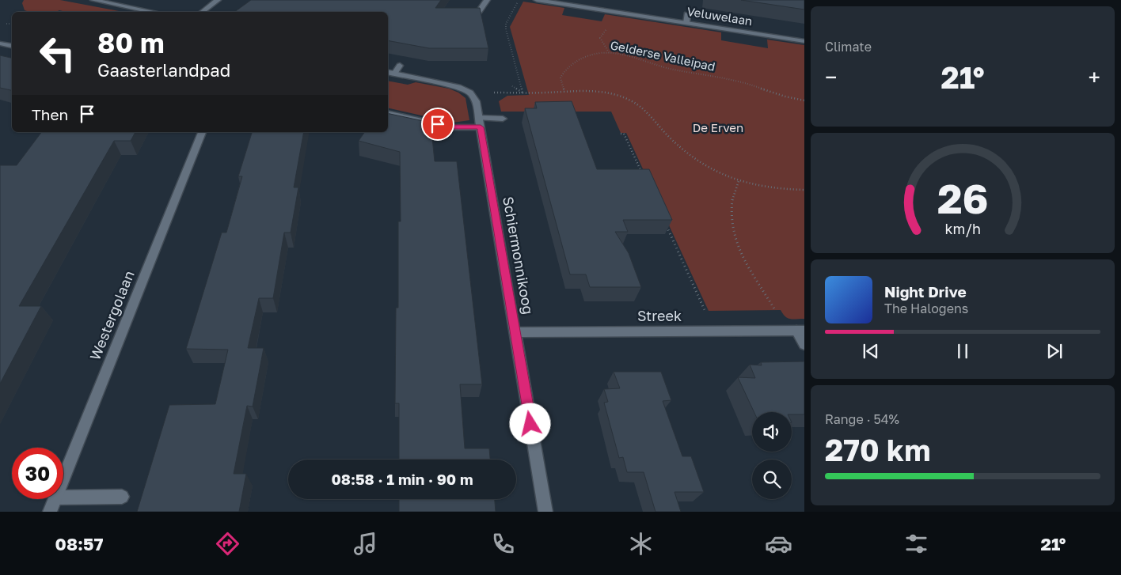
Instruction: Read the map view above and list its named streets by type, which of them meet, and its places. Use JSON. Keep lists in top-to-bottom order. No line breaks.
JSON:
{"streets":{"street":["Veluwelaan","Schiermonnikoog","Westergolaan","Streek"],"path":["Gelderse Valleipad"]},"crossings":[["Schiermonnikoog","Streek"]],"parks":["De Erven"],"page":{"tile":["Climate",["Range · 54%","270 km"]],"turn":["80 m","Gaasterlandpad"],"heat":["−","21°","+"],"then":"Then","song":["Night Drive","The Halogens"],"limit":"30","trip":"08:58 · 1 min · 90 m","tabs":["08:57","21°"],"gauge":["26","km/h"]}}
